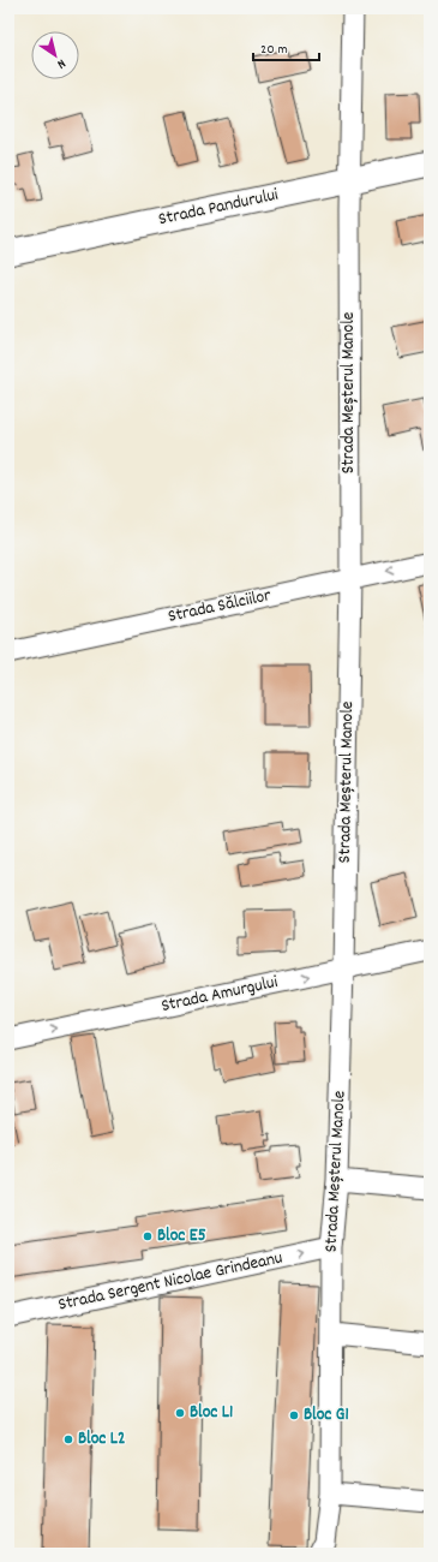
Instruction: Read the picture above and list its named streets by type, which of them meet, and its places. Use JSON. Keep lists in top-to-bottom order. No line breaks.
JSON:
{"streets":{"street":["Strada Pandurului","Strada Meșterul Manole","Strada Sălciilor","Strada Amurgului","Strada Sergent Nicolae Grindeanu"]},"crossings":[["Strada Pandurului","Strada Meșterul Manole"],["Strada Meșterul Manole","Strada Sălciilor"],["Strada Meșterul Manole","Strada Amurgului"],["Strada Meșterul Manole","Strada Sergent Nicolae Grindeanu"]],"one_way":["Strada Amurgului","Strada Sergent Nicolae Grindeanu"],"places":["Bloc E5","Bloc L1","Bloc G1","Bloc L2"],"scale_bar":"20 m","north":"bottom right"}
